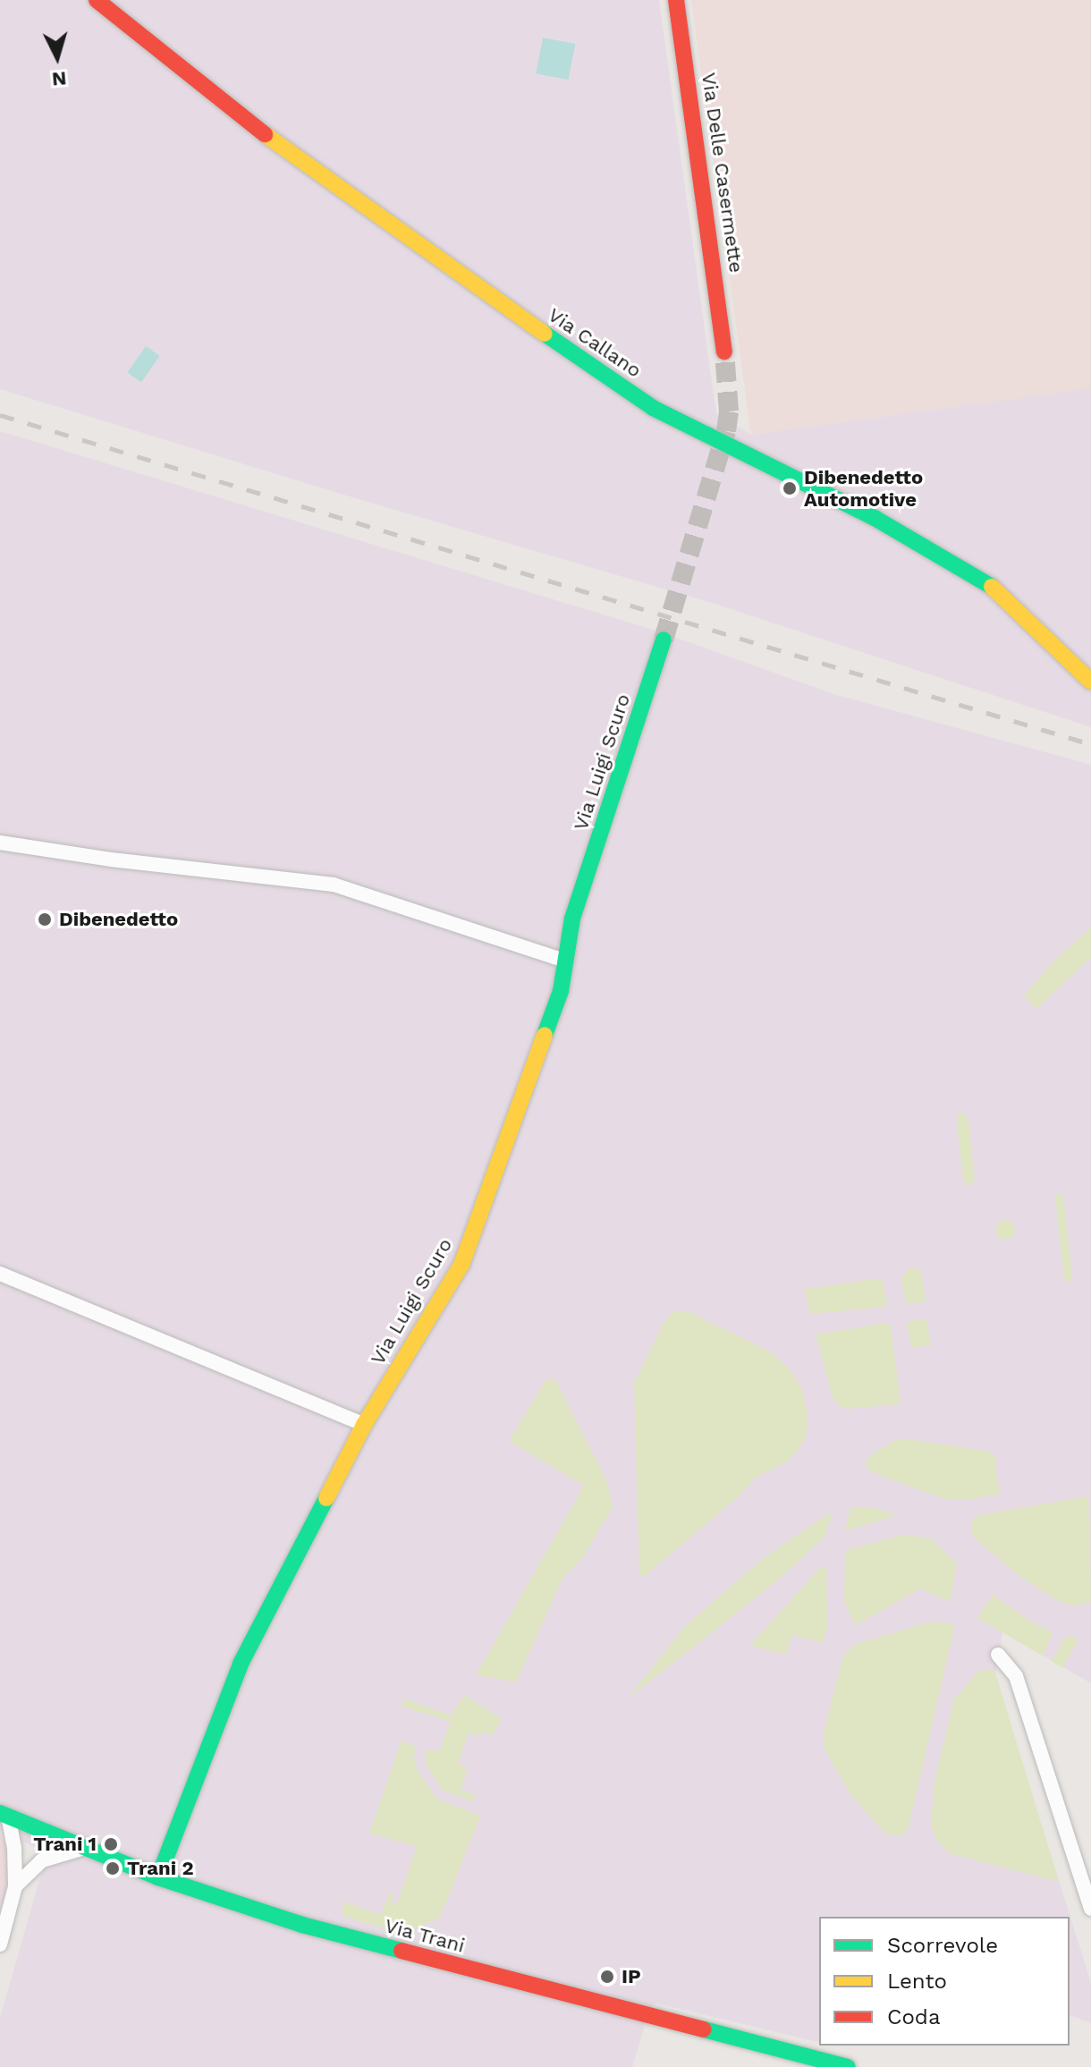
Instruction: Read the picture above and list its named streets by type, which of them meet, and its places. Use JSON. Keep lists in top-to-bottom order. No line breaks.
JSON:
{"streets":{"main road":["Via Delle Casermette","Via Callano","Via Luigi Scuro","Via Trani"]},"crossings":[["Via Luigi Scuro","Via Trani"]],"places":["Dibenedetto Automotive","Dibenedetto","Trani 1","Trani 2","IP"],"legend":["Scorrevole","Lento","Coda"],"north":"bottom"}
